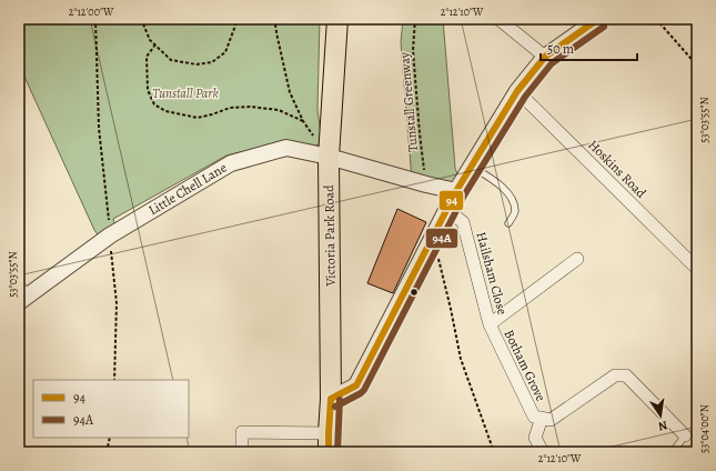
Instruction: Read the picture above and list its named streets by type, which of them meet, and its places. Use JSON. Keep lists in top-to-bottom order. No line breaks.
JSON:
{"streets":{"main road":["Victoria Park Road"],"street":["Hoskins Road","Little Chell Lane","Hailsham Close","Botham Grove"],"path":["Tunstall Greenway"]},"crossings":[["Tunstall Greenway","Little Chell Lane"],["Little Chell Lane","Victoria Park Road"],["Hailsham Close","Botham Grove"]],"parks":["Tunstall Park"],"lines":["transit line 94","transit line 94A"],"legend":["94","94A"],"scale_bar":"50 m","north":"bottom","coordinates":["2°12'00\"W","2°12'10\"W","53°03'55\"N","53°04'00\"N"]}
